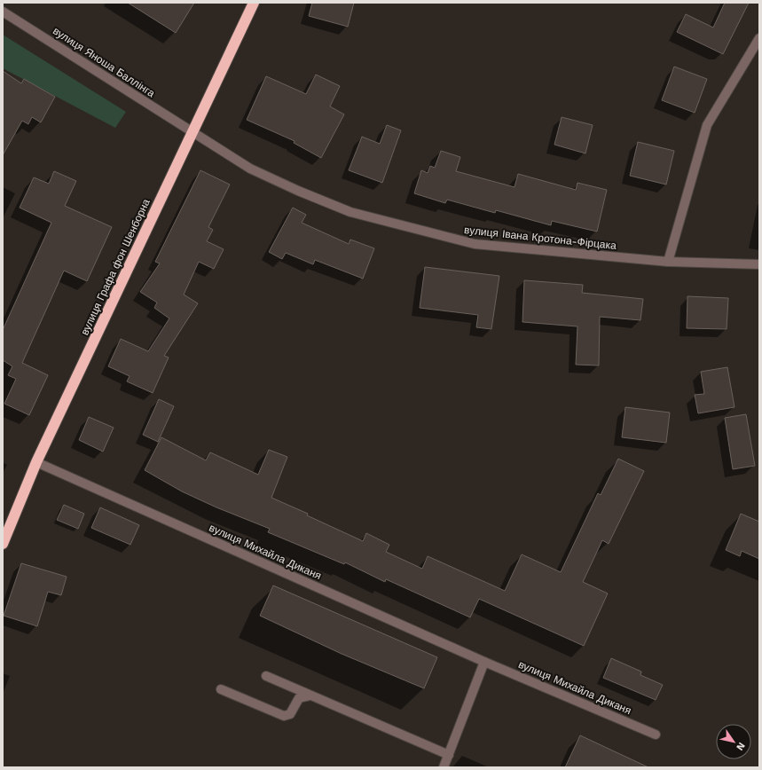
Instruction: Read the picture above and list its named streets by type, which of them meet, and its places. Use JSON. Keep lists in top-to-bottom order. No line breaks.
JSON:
{"streets":{"highway":["вулиця Графа фон Шенборна"],"street":["вулиця Яноша Баллінга","вулиця Івана Кротона-Фірцака","вулиця Михайла Диканя"]},"crossings":[["вулиця Яноша Баллінга","вулиця Івана Кротона-Фірцака"],["вулиця Яноша Баллінга","вулиця Графа фон Шенборна"],["вулиця Івана Кротона-Фірцака","вулиця Графа фон Шенборна"],["вулиця Графа фон Шенборна","вулиця Михайла Диканя"]],"north":"bottom right"}
